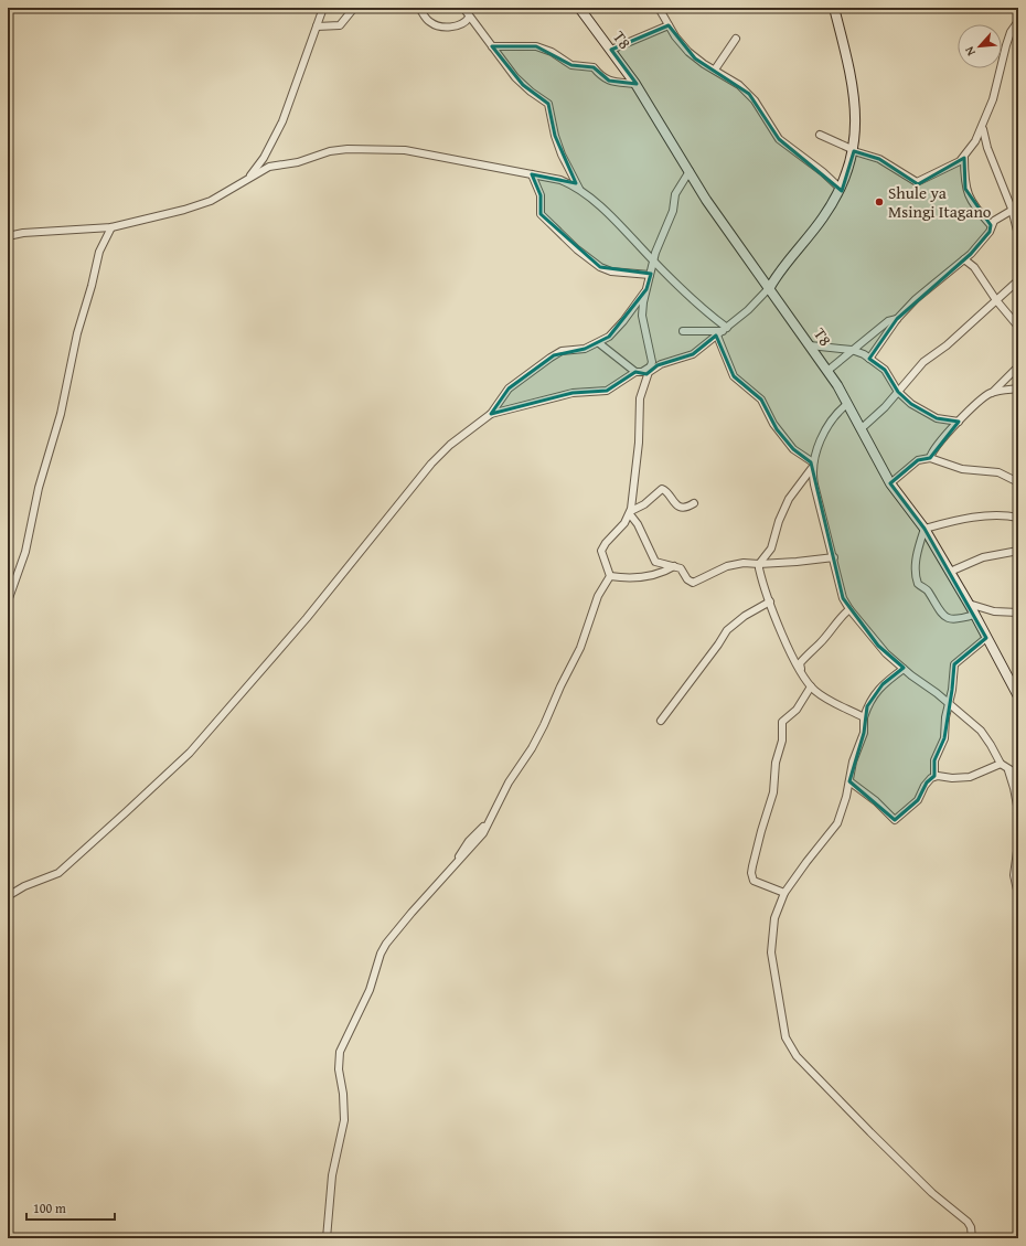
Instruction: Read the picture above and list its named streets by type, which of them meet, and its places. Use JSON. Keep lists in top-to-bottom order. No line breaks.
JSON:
{"streets":{"street":["T8"]},"places":["Shule ya Msingi Itagano"],"scale_bar":"100 m","north":"bottom left"}
